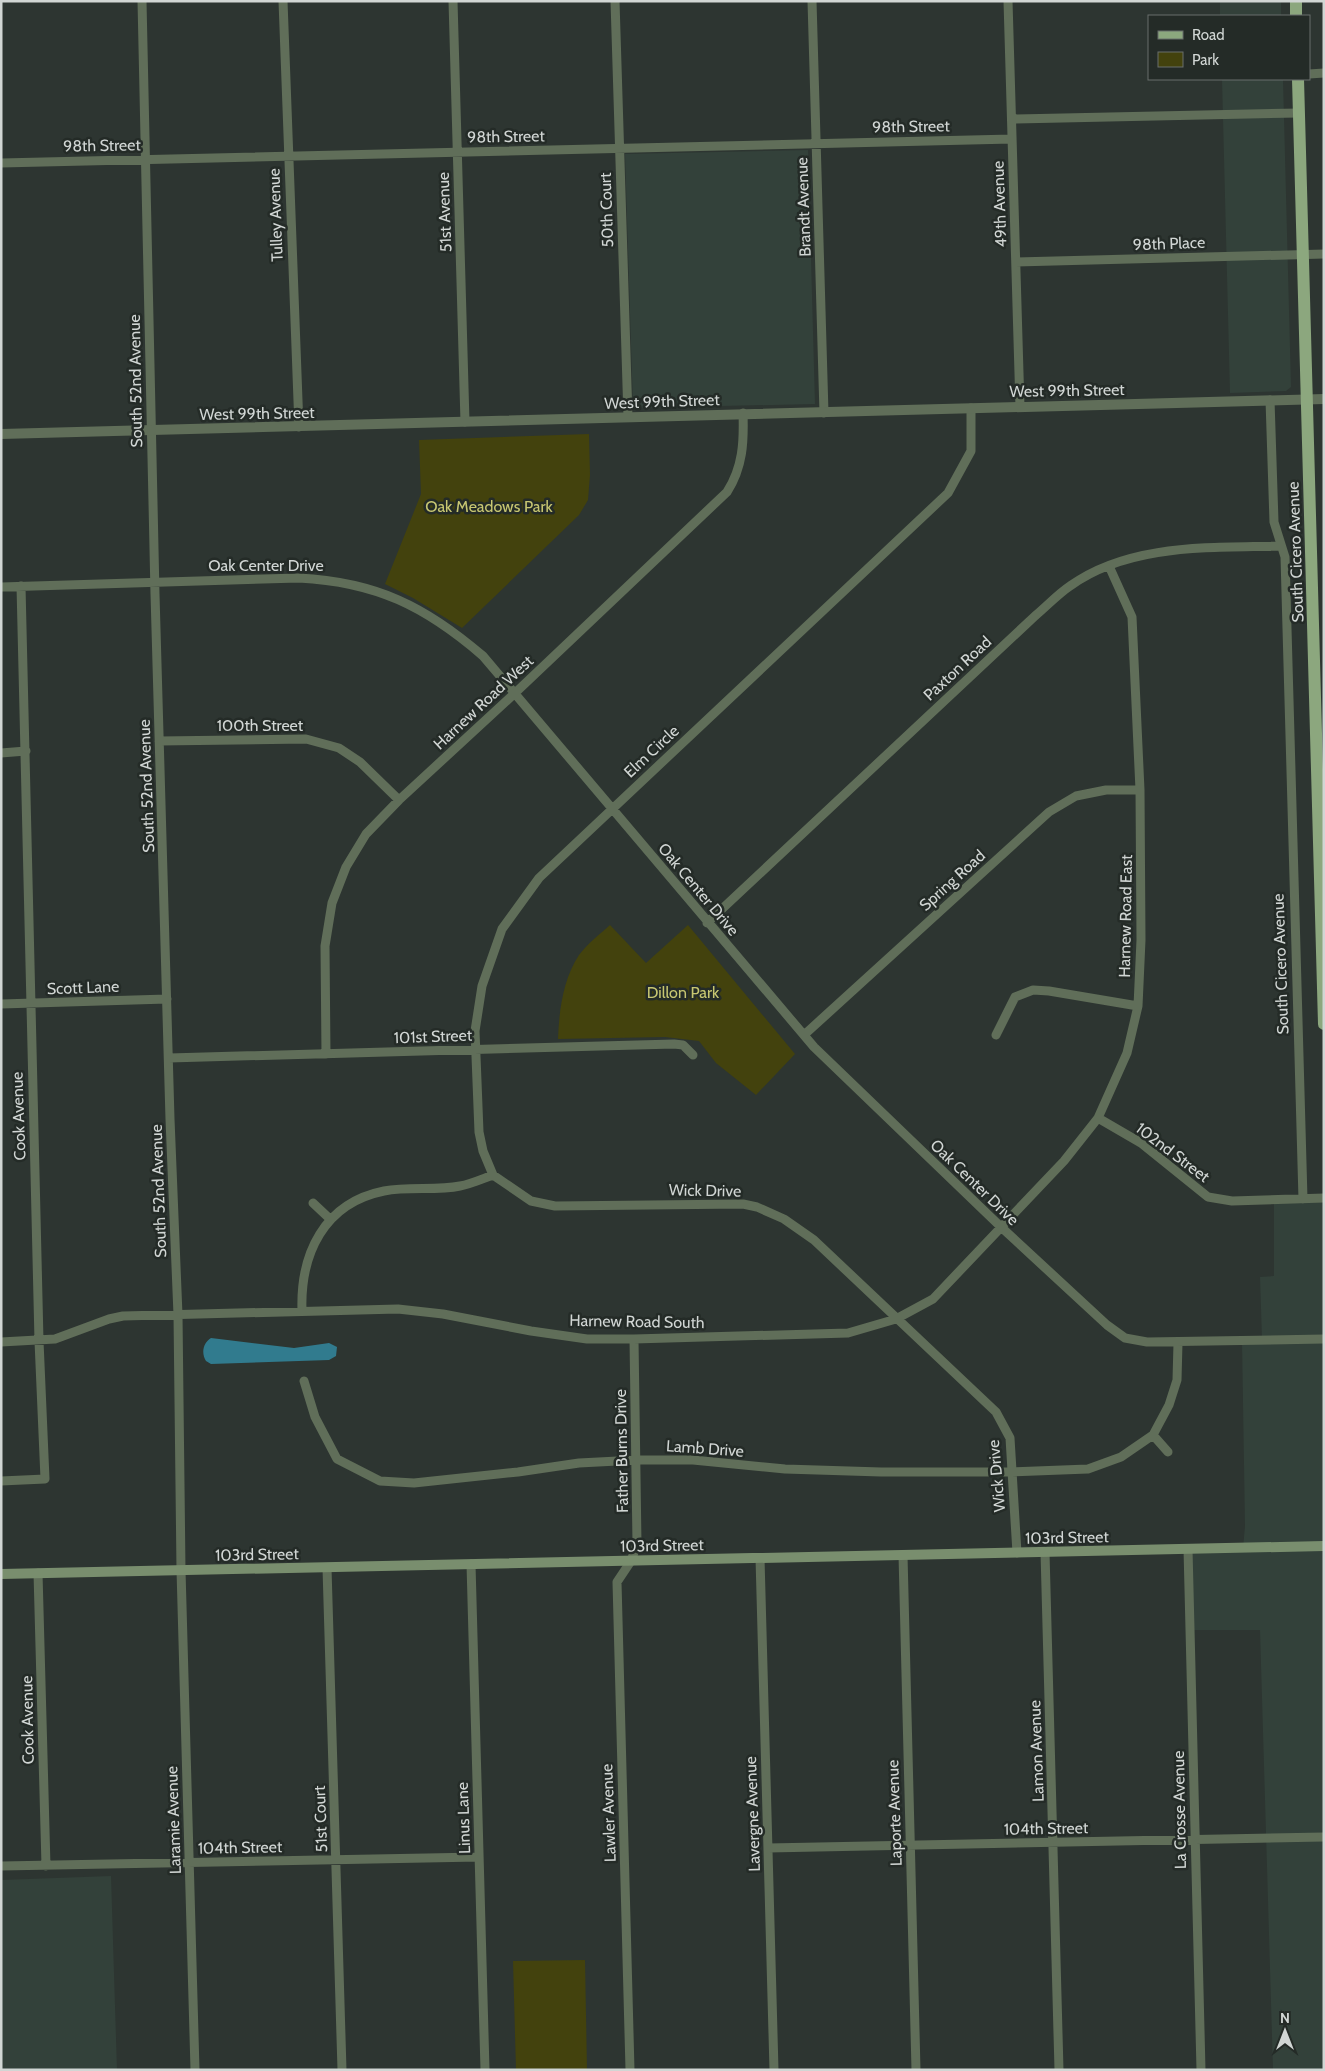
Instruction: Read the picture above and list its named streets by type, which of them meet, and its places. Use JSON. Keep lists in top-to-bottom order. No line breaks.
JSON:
{"streets":{"main road":["South Cicero Avenue","103rd Street"],"street":["98th Street","49th Avenue","Brandt Avenue","50th Court","51st Avenue","Tulley Avenue","98th Place","South 52nd Avenue","West 99th Street","Oak Center Drive","Paxton Road","Harnew Road West","100th Street","Elm Circle","Spring Road","Harnew Road East","Scott Lane","101st Street","Cook Avenue","102nd Street","Wick Drive","Harnew Road South","Lamb Drive","Father Burns Drive","Lamon Avenue","La Crosse Avenue","Lawler Avenue","Laporte Avenue","Lavergne Avenue","Linus Lane","51st Court","Laramie Avenue","104th Street"]},"crossings":[["98th Street","49th Avenue"],["98th Street","Brandt Avenue"],["98th Street","50th Court"],["98th Street","51st Avenue"],["98th Street","Tulley Avenue"],["98th Street","South 52nd Avenue"],["49th Avenue","98th Place"],["49th Avenue","West 99th Street"],["Brandt Avenue","West 99th Street"],["50th Court","West 99th Street"],["51st Avenue","West 99th Street"],["Tulley Avenue","West 99th Street"],["98th Place","South Cicero Avenue"],["South 52nd Avenue","West 99th Street"],["South 52nd Avenue","Oak Center Drive"],["South 52nd Avenue","100th Street"],["South 52nd Avenue","Scott Lane"],["South 52nd Avenue","101st Street"],["South 52nd Avenue","Harnew Road South"],["South 52nd Avenue","103rd Street"],["South 52nd Avenue","Laramie Avenue"],["West 99th Street","South Cicero Avenue"],["West 99th Street","Harnew Road West"],["West 99th Street","Elm Circle"],["South Cicero Avenue","Paxton Road"],["South Cicero Avenue","102nd Street"],["Oak Center Drive","Paxton Road"],["Oak Center Drive","Harnew Road West"],["Oak Center Drive","Elm Circle"],["Oak Center Drive","Spring Road"],["Oak Center Drive","Harnew Road East"],["Oak Center Drive","Cook Avenue"],["Oak Center Drive","Harnew Road South"],["Oak Center Drive","Lamb Drive"],["Paxton Road","Harnew Road East"],["Harnew Road West","100th Street"],["Harnew Road West","101st Street"],["Elm Circle","101st Street"],["Elm Circle","Wick Drive"],["Spring Road","Harnew Road East"],["Harnew Road East","102nd Street"],["Harnew Road East","Harnew Road South"],["Scott Lane","Cook Avenue"],["Cook Avenue","103rd Street"],["Cook Avenue","104th Street"],["Wick Drive","Harnew Road South"],["Wick Drive","Lamb Drive"],["Wick Drive","103rd Street"],["Harnew Road South","Father Burns Drive"],["Lamb Drive","Father Burns Drive"],["Father Burns Drive","103rd Street"],["Father Burns Drive","Lawler Avenue"],["103rd Street","Lamon Avenue"],["103rd Street","La Crosse Avenue"],["103rd Street","Lawler Avenue"],["103rd Street","Laporte Avenue"],["103rd Street","Lavergne Avenue"],["103rd Street","Linus Lane"],["103rd Street","51st Court"],["103rd Street","Laramie Avenue"],["Lamon Avenue","104th Street"],["La Crosse Avenue","104th Street"],["Laporte Avenue","104th Street"],["Lavergne Avenue","104th Street"],["Linus Lane","104th Street"],["51st Court","104th Street"],["Laramie Avenue","104th Street"]],"parks":["Oak Meadows Park","Dillon Park"],"legend":["Road","Park"],"north":"top"}
